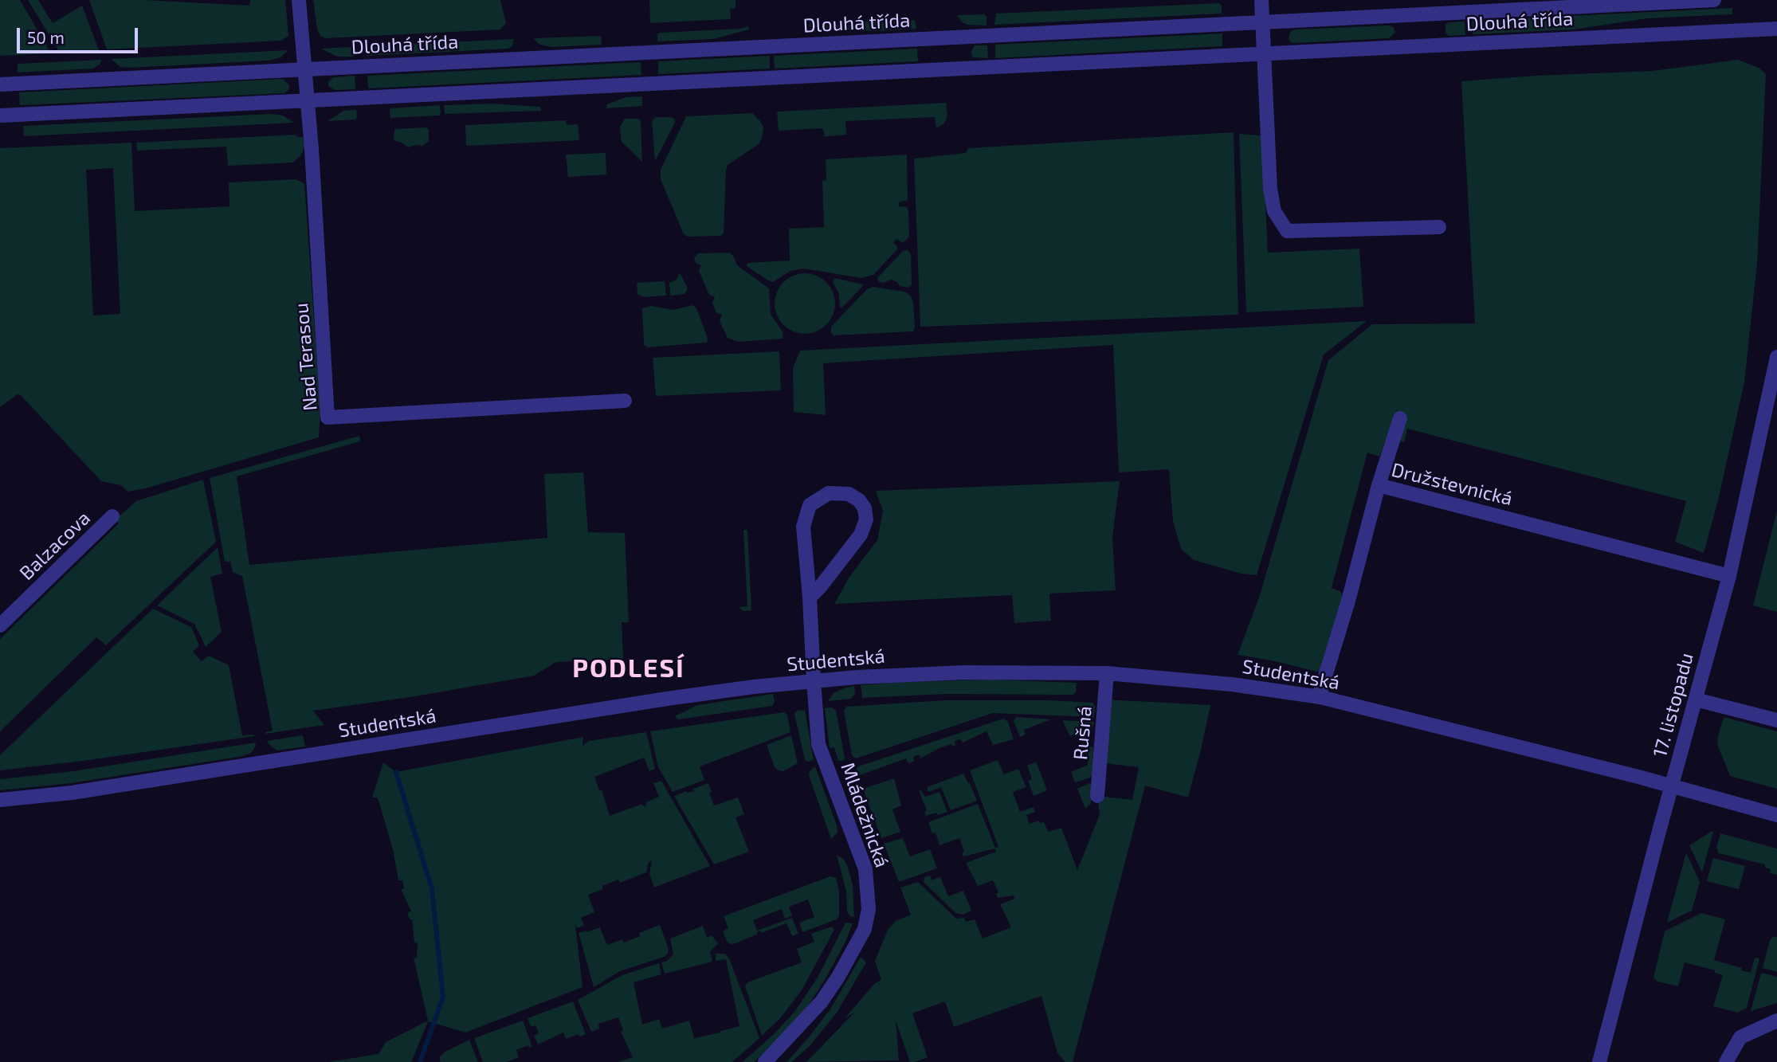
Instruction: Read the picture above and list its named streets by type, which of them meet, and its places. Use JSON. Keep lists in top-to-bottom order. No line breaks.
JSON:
{"streets":{"street":["Dlouhá třída","Nad Terasou","Družstevnická","Balzacova","Studentská","17. listopadu","Rušná","Mládežnická"]},"crossings":[["Dlouhá třída","Nad Terasou"],["Družstevnická","Studentská"],["Družstevnická","17. listopadu"],["Studentská","17. listopadu"],["Studentská","Rušná"],["Studentská","Mládežnická"]],"districts":["PODLESÍ"],"scale_bar":"50 m"}
